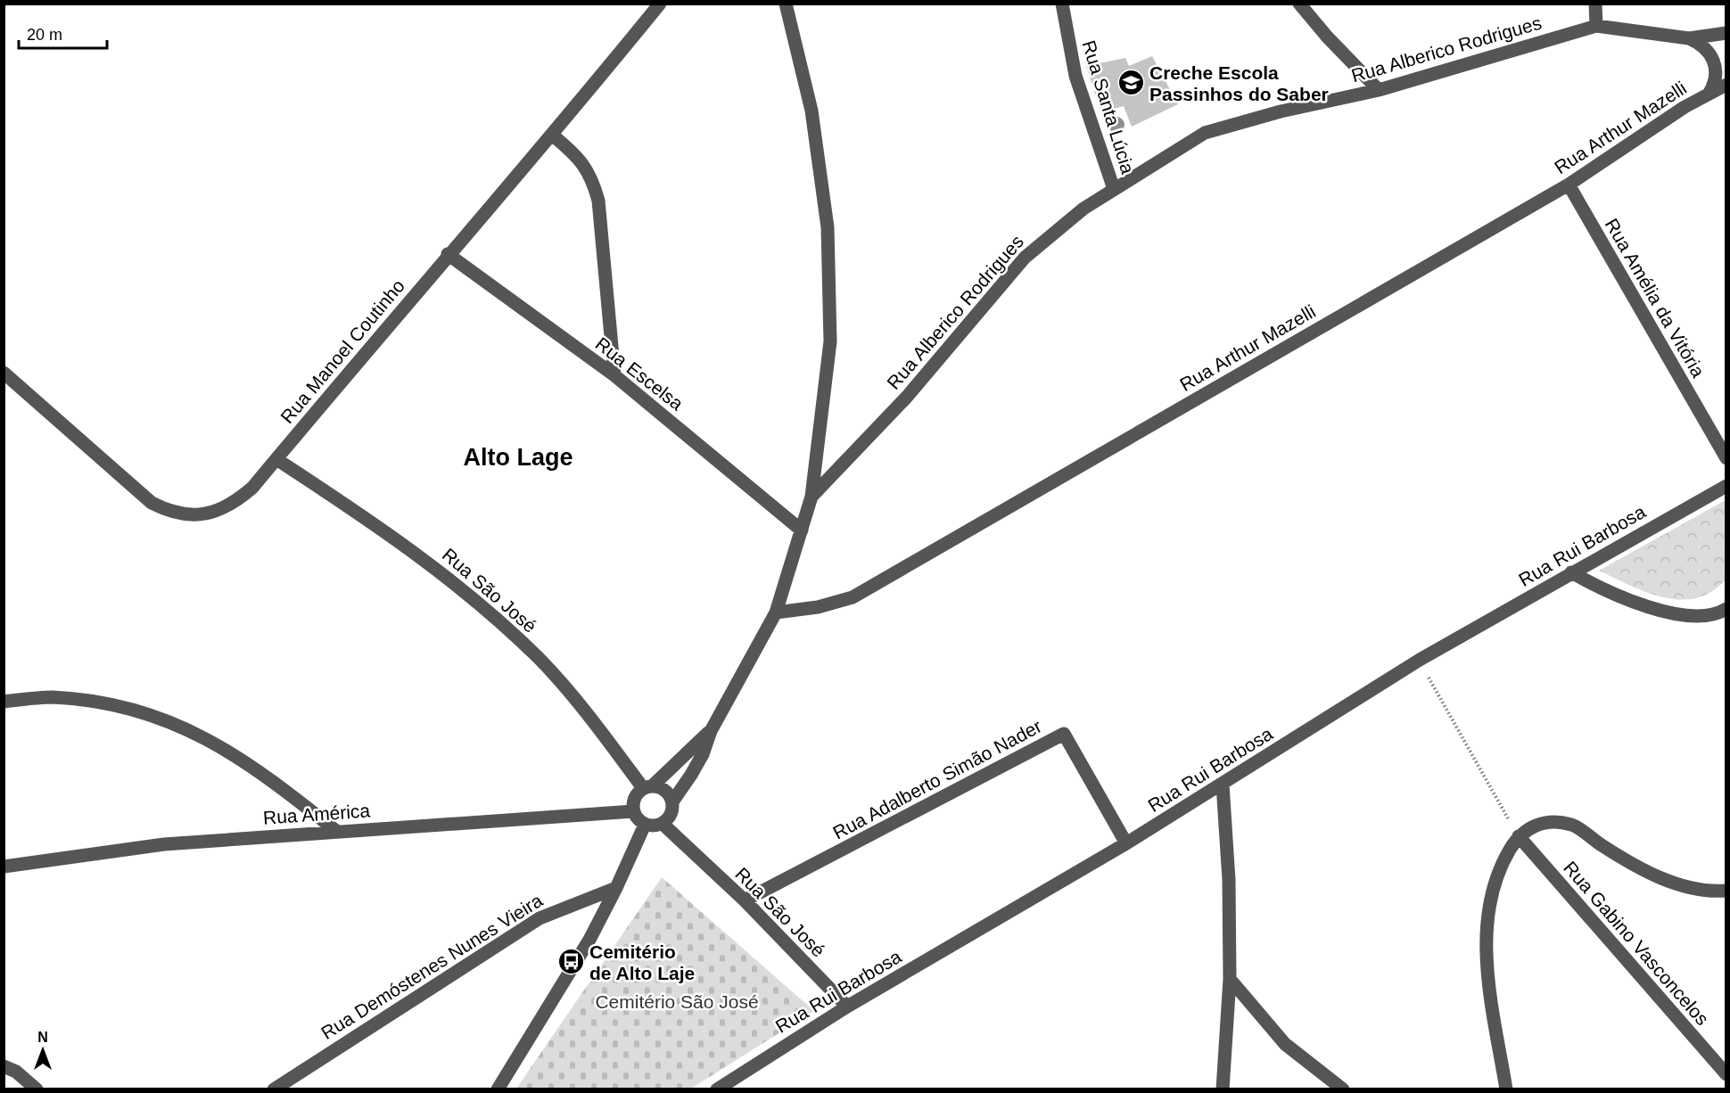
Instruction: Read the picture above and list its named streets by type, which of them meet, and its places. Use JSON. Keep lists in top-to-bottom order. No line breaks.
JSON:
{"streets":{"street":["Rua Alberico Rodrigues","Rua Santa Lúcia","Rua Arthur Mazelli","Rua Amélia da Vitória","Rua Manoel Coutinho","Rua Escelsa","Rua Rui Barbosa","Rua São José","Rua Adalberto Simão Nader","Rua América","Rua Gabino Vasconcelos","Rua Demóstenes Nunes Vieira"]},"crossings":[["Rua Alberico Rodrigues","Rua Santa Lúcia"],["Rua Arthur Mazelli","Rua Amélia da Vitória"],["Rua Manoel Coutinho","Rua Escelsa"],["Rua Manoel Coutinho","Rua São José"],["Rua Rui Barbosa","Rua São José"],["Rua Rui Barbosa","Rua Adalberto Simão Nader"],["Rua São José","Rua Adalberto Simão Nader"],["Rua São José","Rua América"]],"districts":["Alto Lage"],"parks":["Cemitério São José"],"places":{"school or university":["Creche Escola Passinhos do Saber"],"bus stop":["Cemitério de Alto Laje"]},"scale_bar":"20 m","north":"top"}
